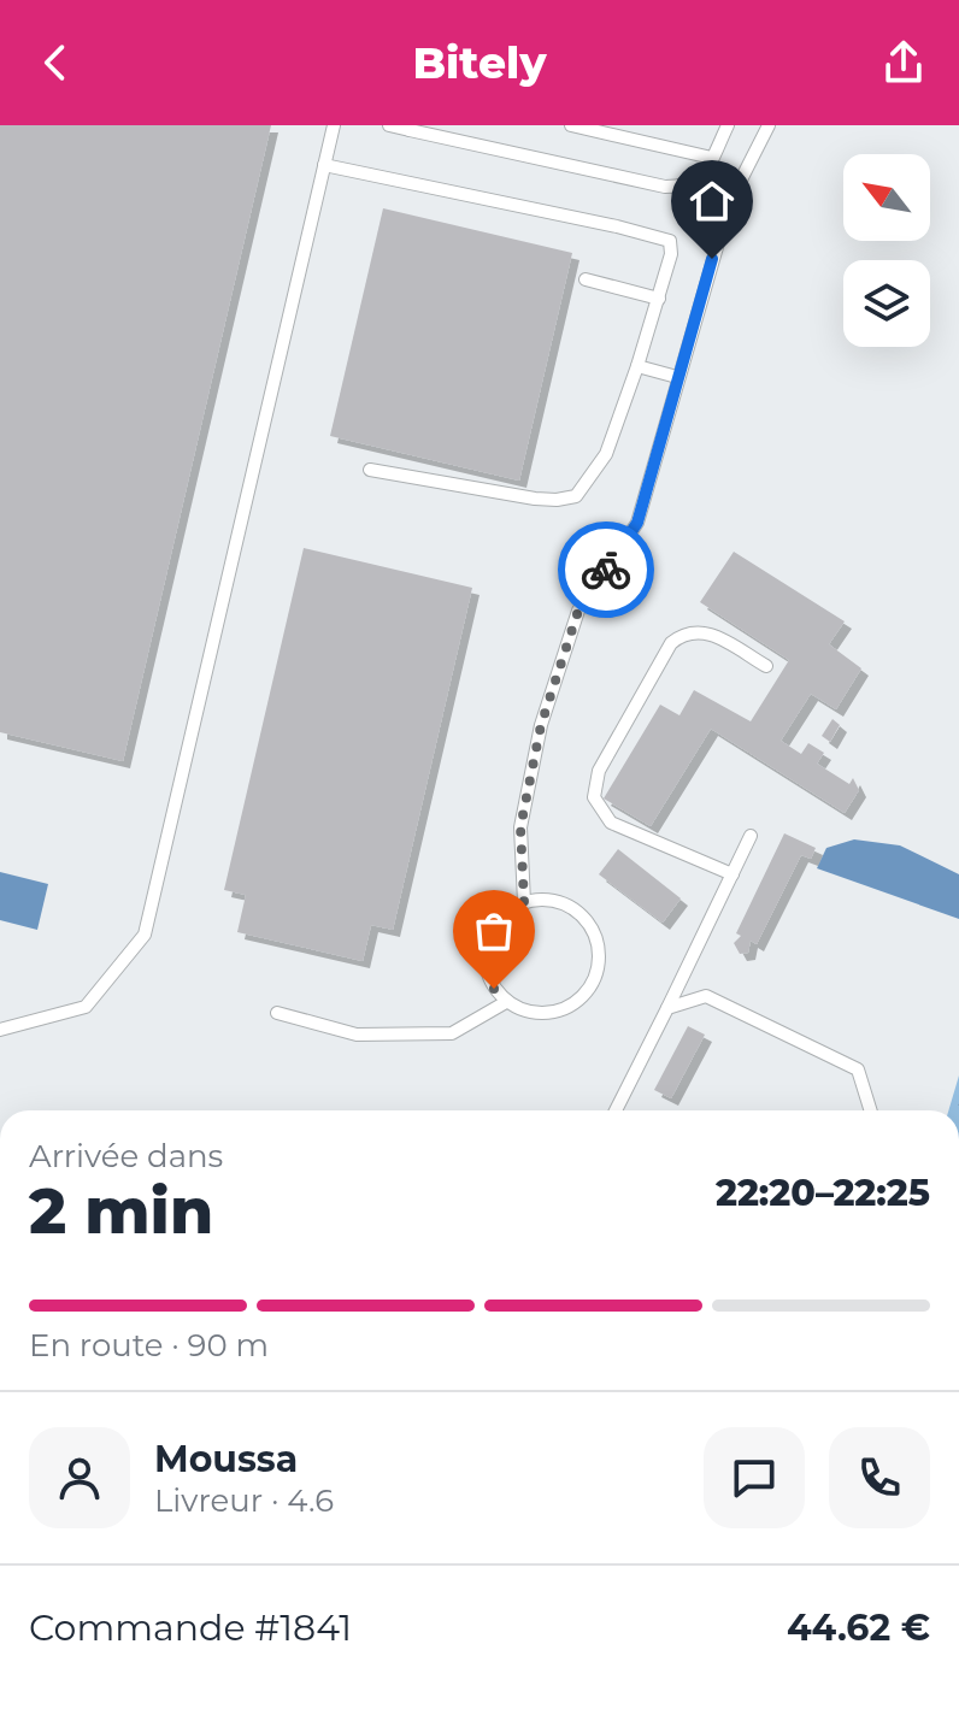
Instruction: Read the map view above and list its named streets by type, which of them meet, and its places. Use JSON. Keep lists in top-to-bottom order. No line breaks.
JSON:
{"north":"top left","page":{"header":"Bitely","heading":["2 min","Arrivée dans","22:20–22:25"],"panel":["Moussa","Livreur · 4.6","Commande #1841","44.62 €"],"bar":"En route · 90 m"}}
